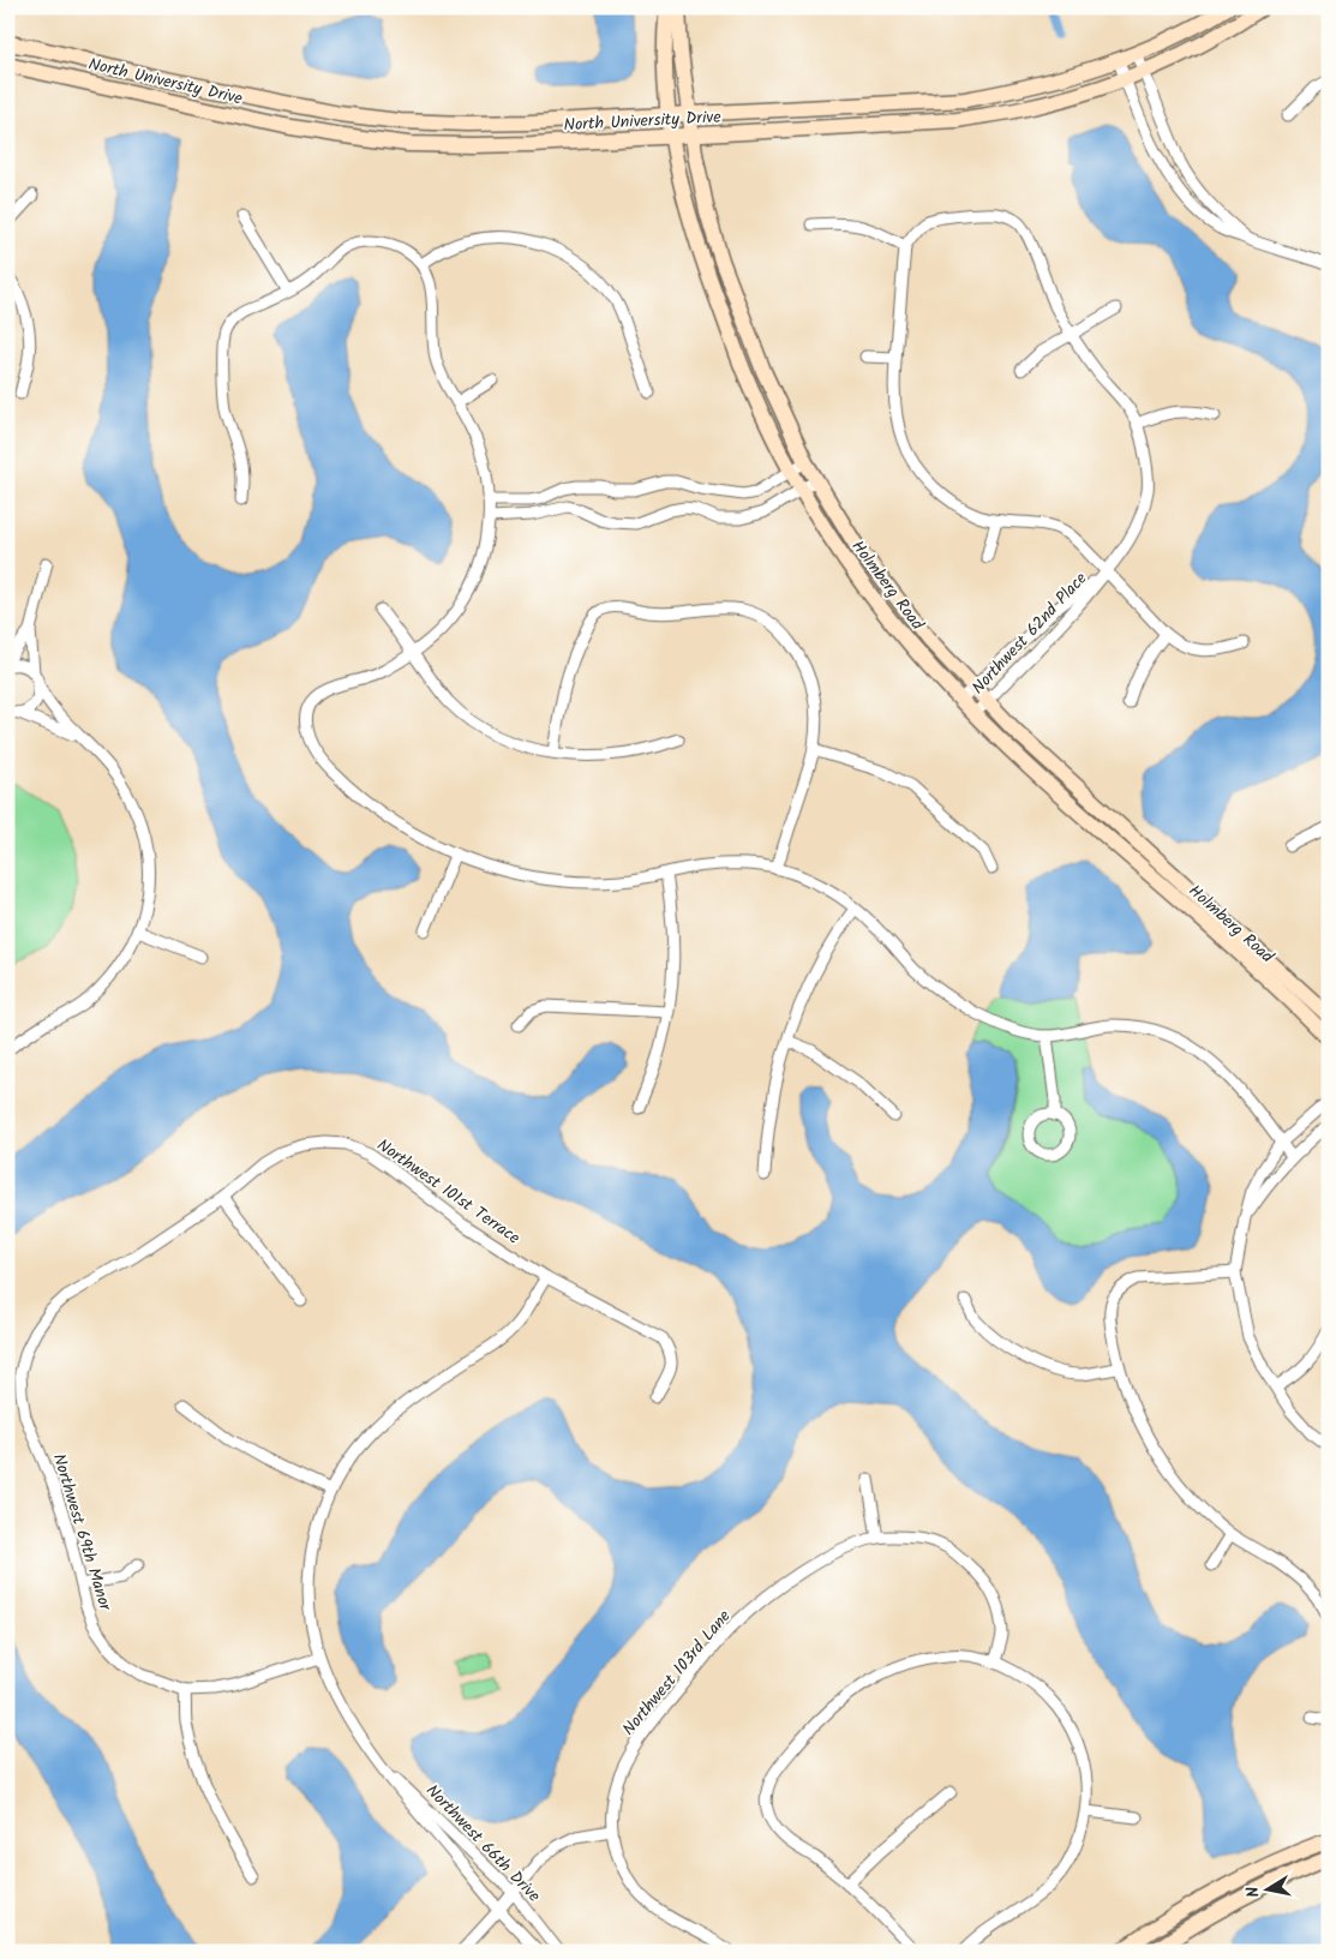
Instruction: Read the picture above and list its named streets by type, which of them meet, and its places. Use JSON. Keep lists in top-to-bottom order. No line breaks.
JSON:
{"streets":{"main road":["North University Drive","Holmberg Road"],"street":["Northwest 62nd Place","Northwest 101st Terrace","Northwest 69th Manor","Northwest 103rd Lane","Northwest 66th Drive"]},"crossings":[["North University Drive","Holmberg Road"],["Holmberg Road","Northwest 62nd Place"],["Northwest 101st Terrace","Northwest 69th Manor"],["Northwest 101st Terrace","Northwest 66th Drive"]],"north":"left"}
